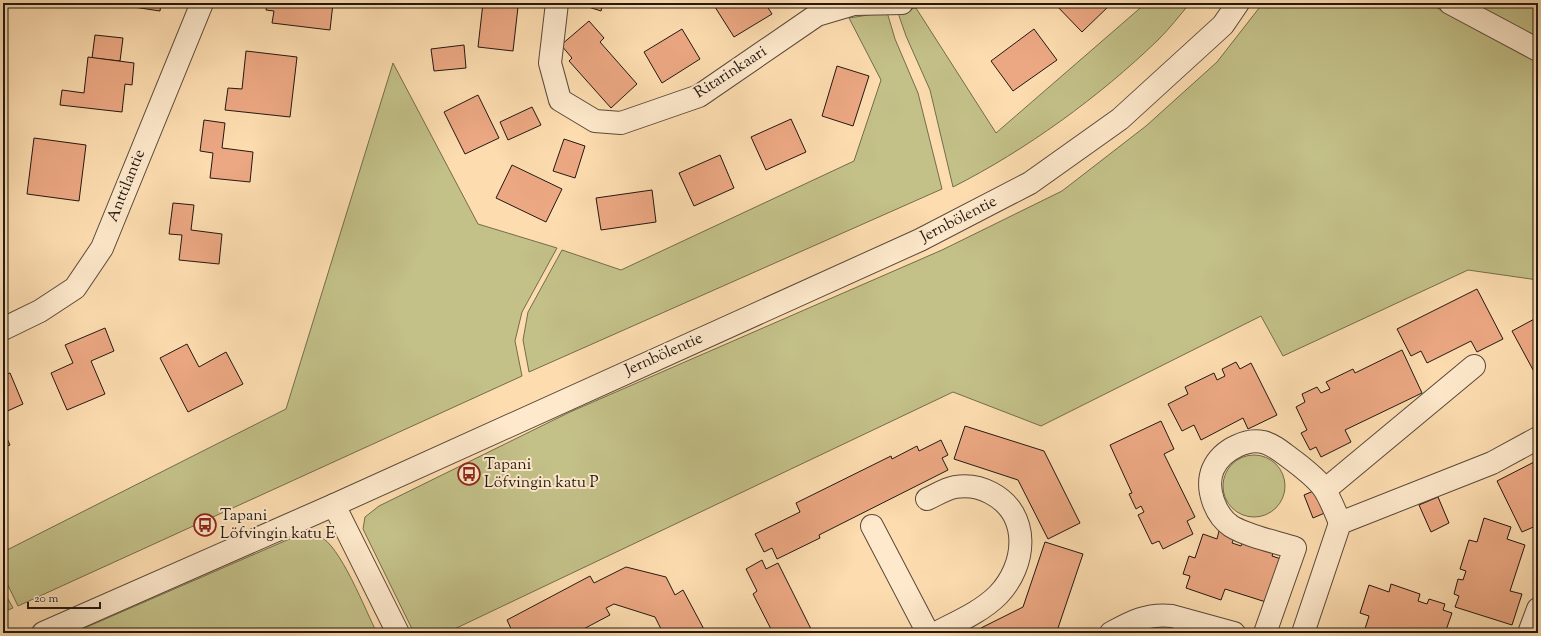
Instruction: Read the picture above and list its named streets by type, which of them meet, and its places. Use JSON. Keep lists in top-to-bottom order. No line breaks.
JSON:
{"streets":{"street":["Ritarinkaari","Anttilantie","Jernbölentie"]},"places":{"bus stop":["Tapani Löfvingin katu P","Tapani Löfvingin katu E"]},"scale_bar":"20 m"}
